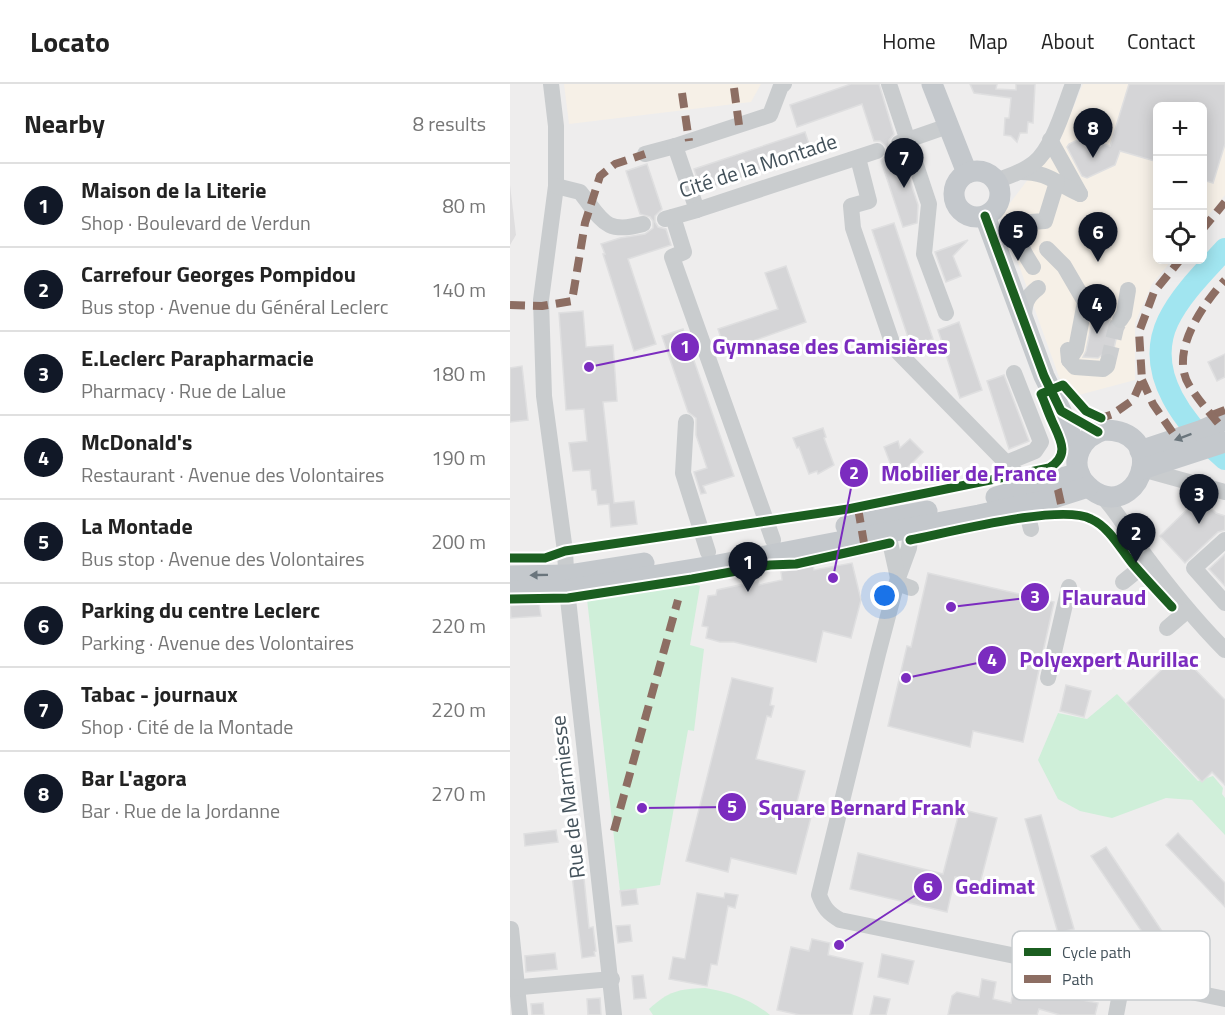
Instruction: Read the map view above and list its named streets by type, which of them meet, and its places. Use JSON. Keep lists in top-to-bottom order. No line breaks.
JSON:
{"streets":{"street":["Cité de la Montade","Rue de Marmiesse"]},"places":["Gymnase des Camisières","Mobilier de France","Flauraud","Polyexpert Aurillac","Square Bernard Frank","Gedimat"],"legend":["Cycle path","Path"],"page":{"header":"Locato","nav":["Home","Map","About","Contact"],"heading":["Nearby","8 results"],"map_buttons":["+","−"],"pins":["8","7","5","6","4","3","2","1"],"list":[{"mark":"1","name":"Maison de la Literie","note":"Shop · Boulevard de Verdun","value":"80 m"},{"mark":"2","name":"Carrefour Georges Pompidou","note":"Bus stop · Avenue du Général Leclerc","value":"140 m"},{"mark":"3","name":"E.Leclerc Parapharmacie","note":"Pharmacy · Rue de Lalue","value":"180 m"},{"mark":"4","name":"McDonald's","note":"Restaurant · Avenue des Volontaires","value":"190 m"},{"mark":"5","name":"La Montade","note":"Bus stop · Avenue des Volontaires","value":"200 m"},{"mark":"6","name":"Parking du centre Leclerc","note":"Parking · Avenue des Volontaires","value":"220 m"},{"mark":"7","name":"Tabac - journaux","note":"Shop · Cité de la Montade","value":"220 m"},{"mark":"8","name":"Bar L'agora","note":"Bar · Rue de la Jordanne","value":"270 m"}]}}
